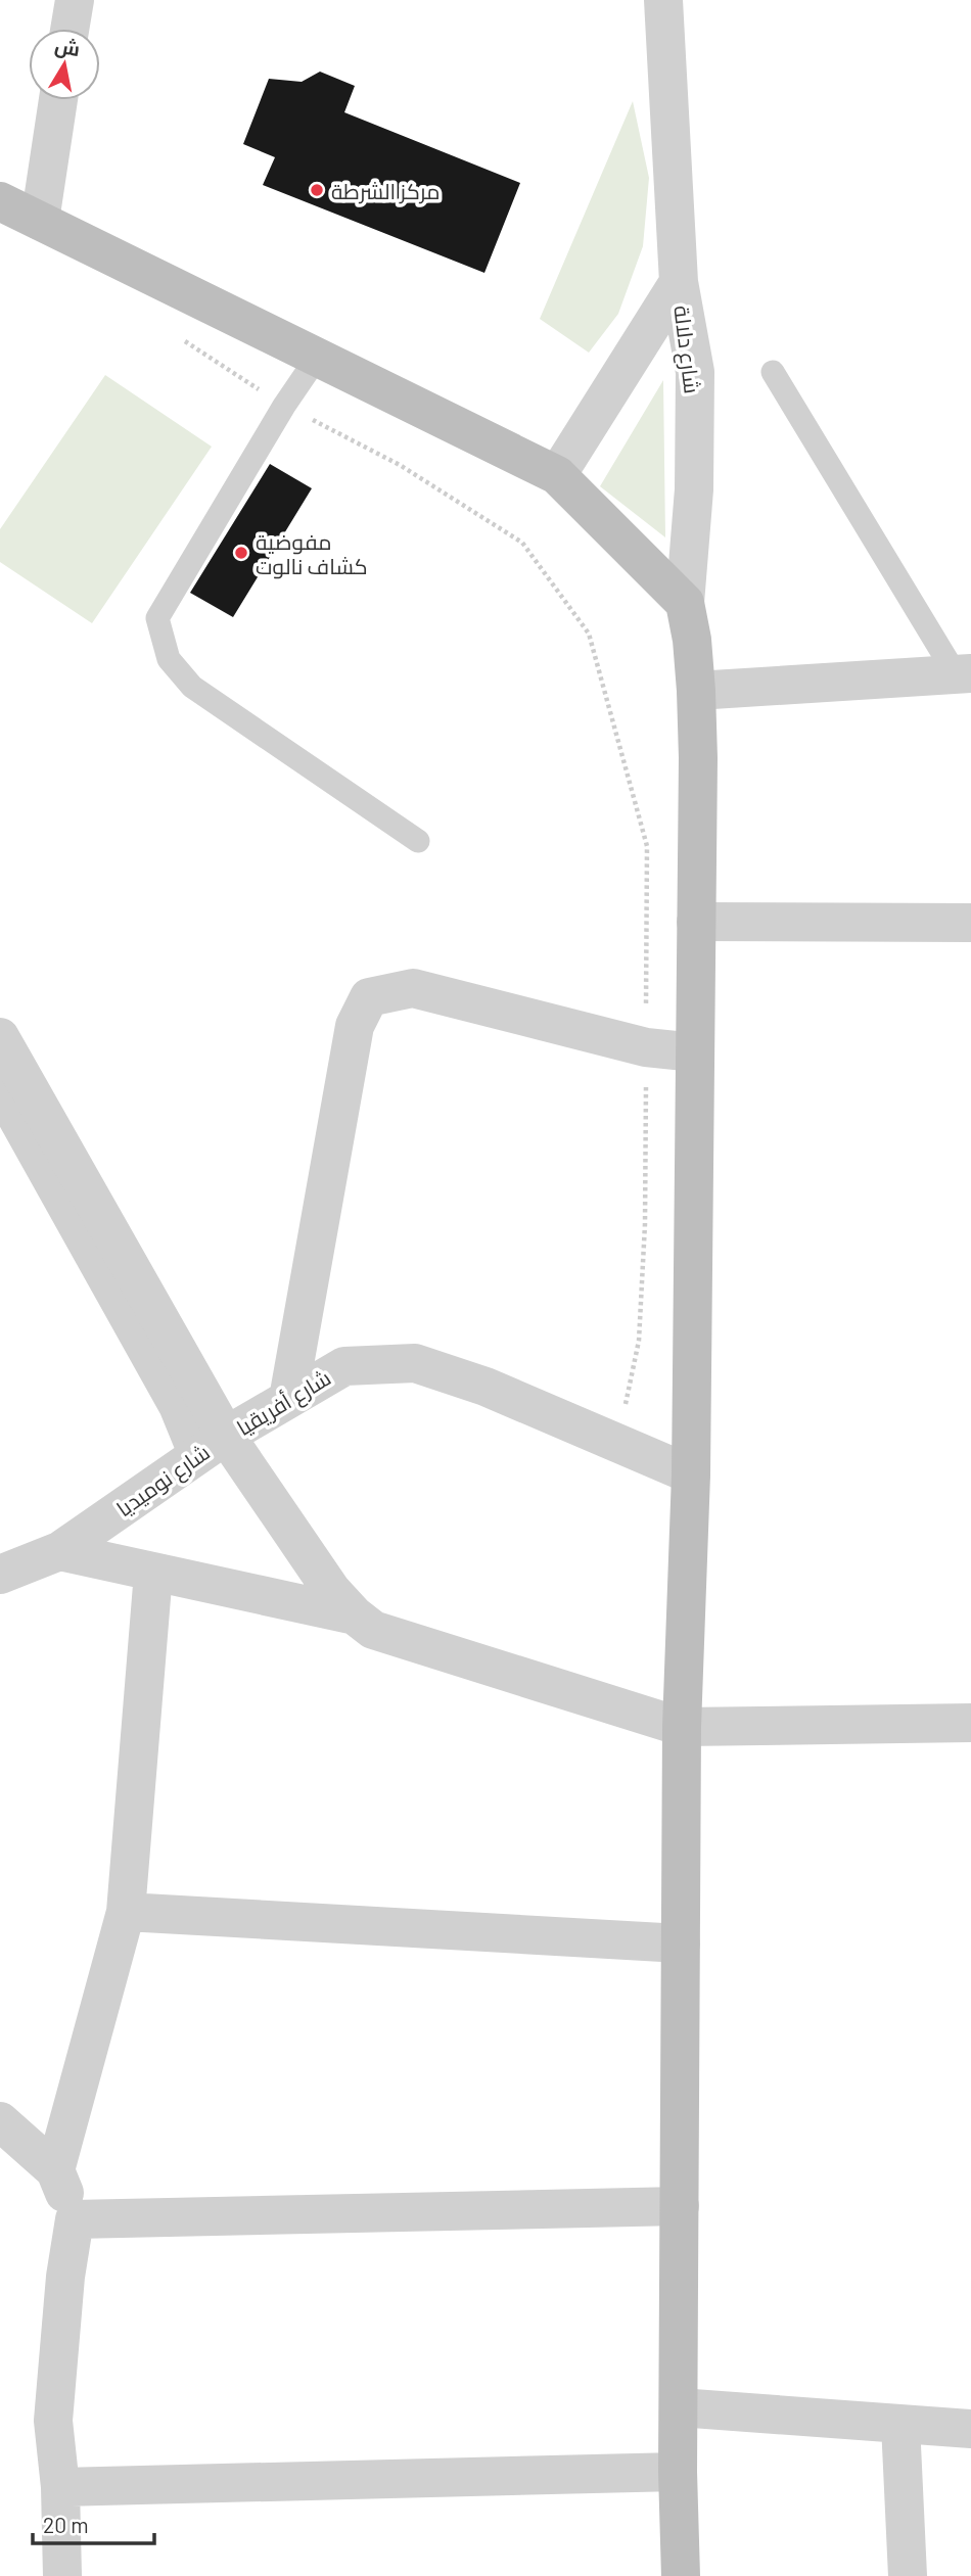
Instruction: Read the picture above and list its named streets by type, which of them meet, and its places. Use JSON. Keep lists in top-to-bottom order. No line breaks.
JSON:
{"streets":{"street":["شارع دلالة","شارع أفريقيا","شارع نوميديا"]},"crossings":[["شارع أفريقيا","شارع نوميديا"]],"places":["مركز الشرطة","مفوضية كشاف نالوت"],"scale_bar":"20 m","north":"top"}
